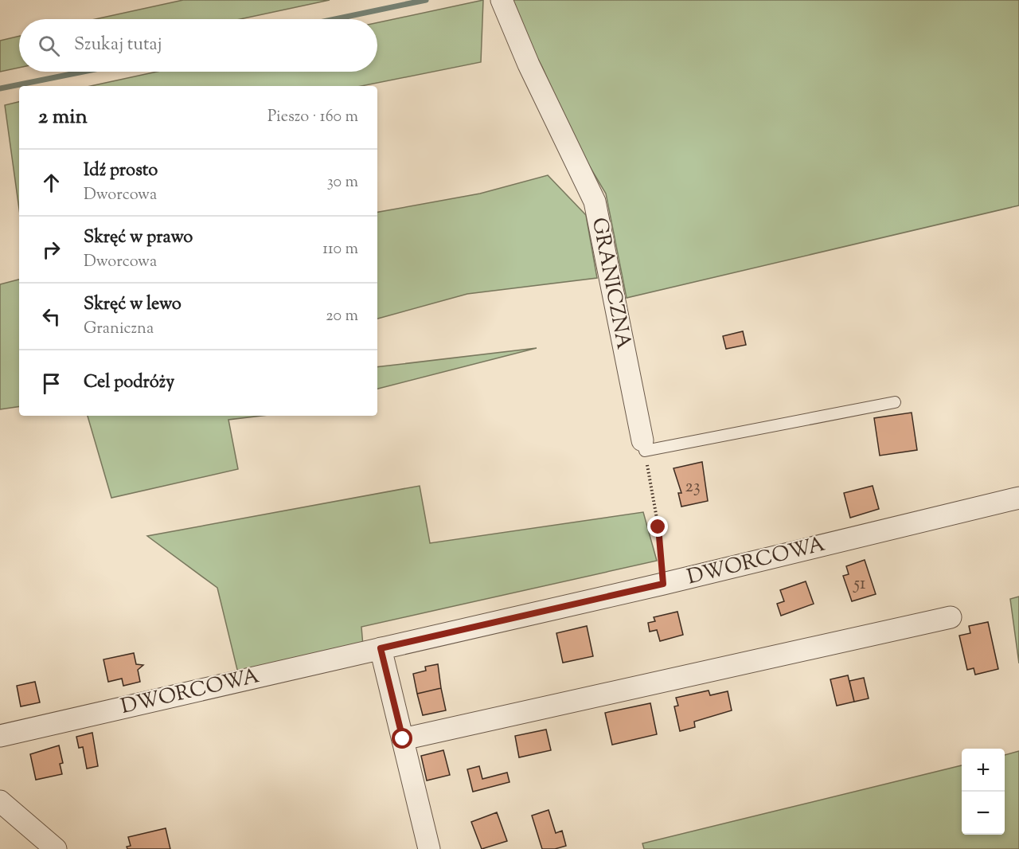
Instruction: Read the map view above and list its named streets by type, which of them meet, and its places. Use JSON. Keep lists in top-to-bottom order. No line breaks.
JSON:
{"streets":{"street":["GRANICZNA","DWORCOWA"]},"house_numbers":["23","51"],"page":{"search":"Szukaj tutaj","heading":["2 min","Pieszo · 160 m"],"list":[["Idź prosto","Dworcowa","30 m"],["Skręć w prawo","Dworcowa","110 m"],["Skręć w lewo","Graniczna","20 m"],"Cel podróży"],"map_buttons":["+","−"]}}
